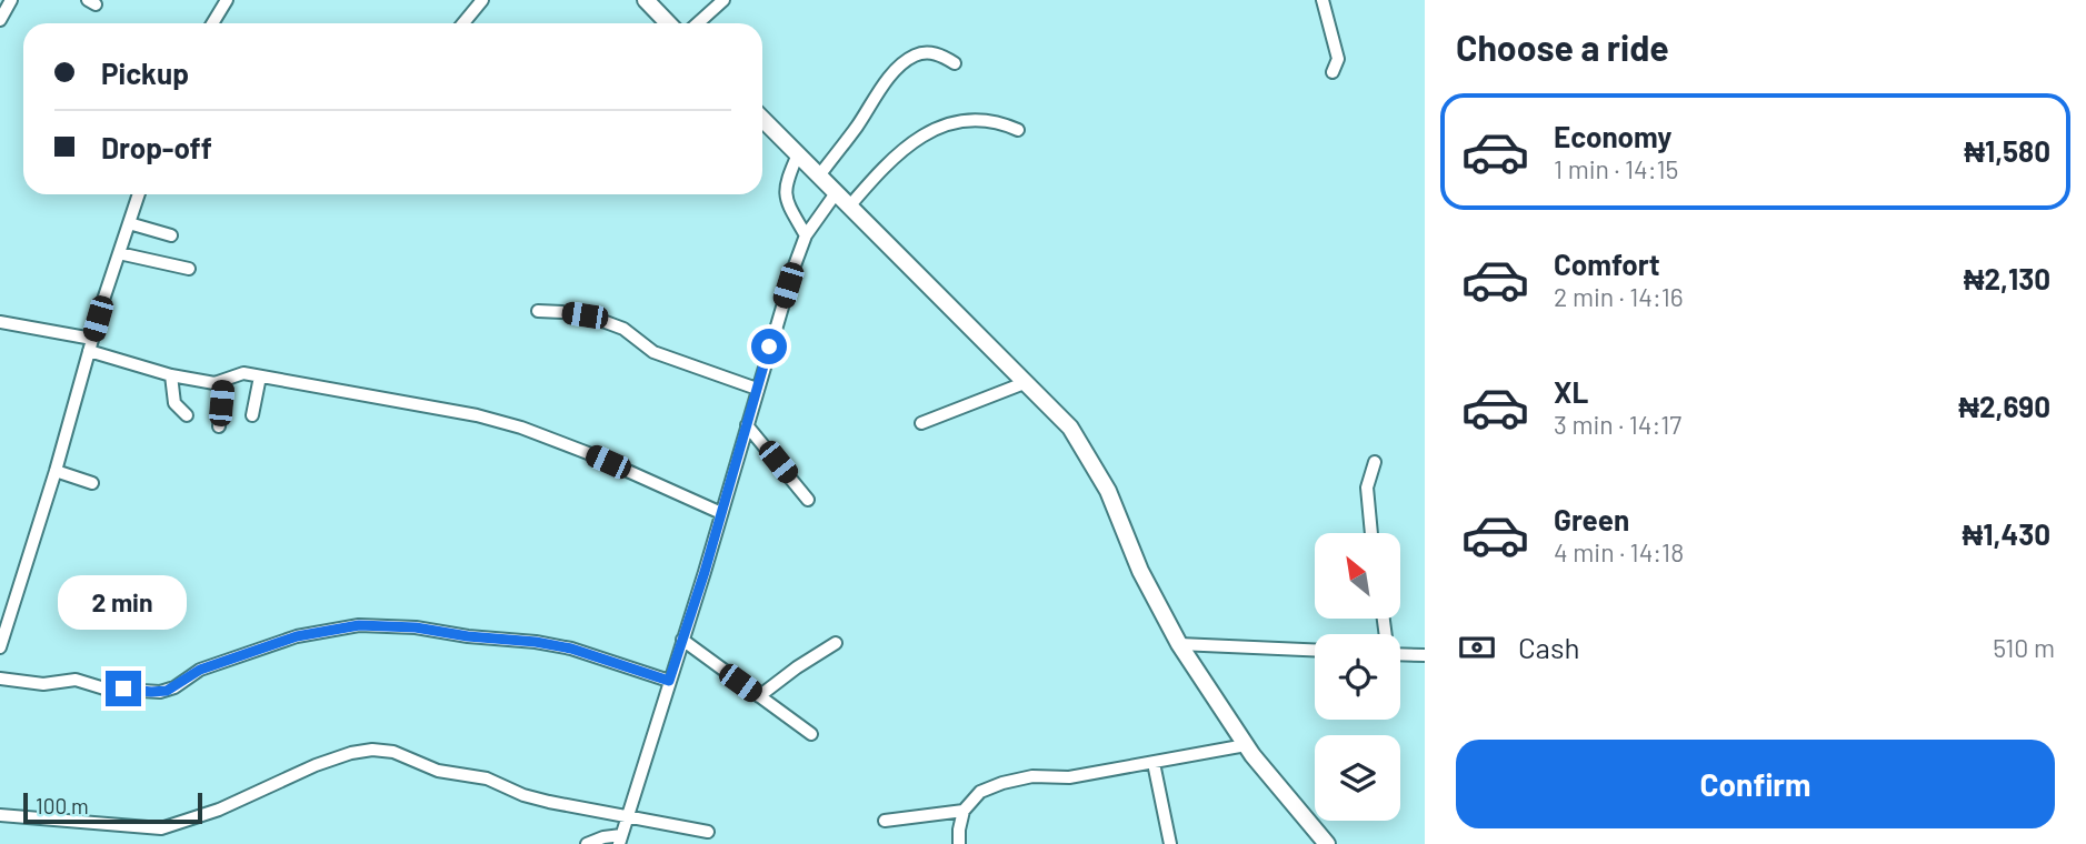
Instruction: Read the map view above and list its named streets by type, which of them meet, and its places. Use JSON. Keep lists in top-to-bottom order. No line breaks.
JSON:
{"scale_bar":"100 m","north":"top left","page":{"heading":"Choose a ride","banner":["Pickup","Drop-off"],"list":[{"name":"Economy","note":"1 min · 14:15","value":"₦1,580"},{"name":"Comfort","note":"2 min · 14:16","value":"₦2,130"},{"name":"XL","note":"3 min · 14:17","value":"₦2,690"},{"name":"Green","note":"4 min · 14:18","value":"₦1,430"}],"bubble":"2 min","pay":["Cash","510 m"],"buttons":"Confirm","scale":"100 m"}}
